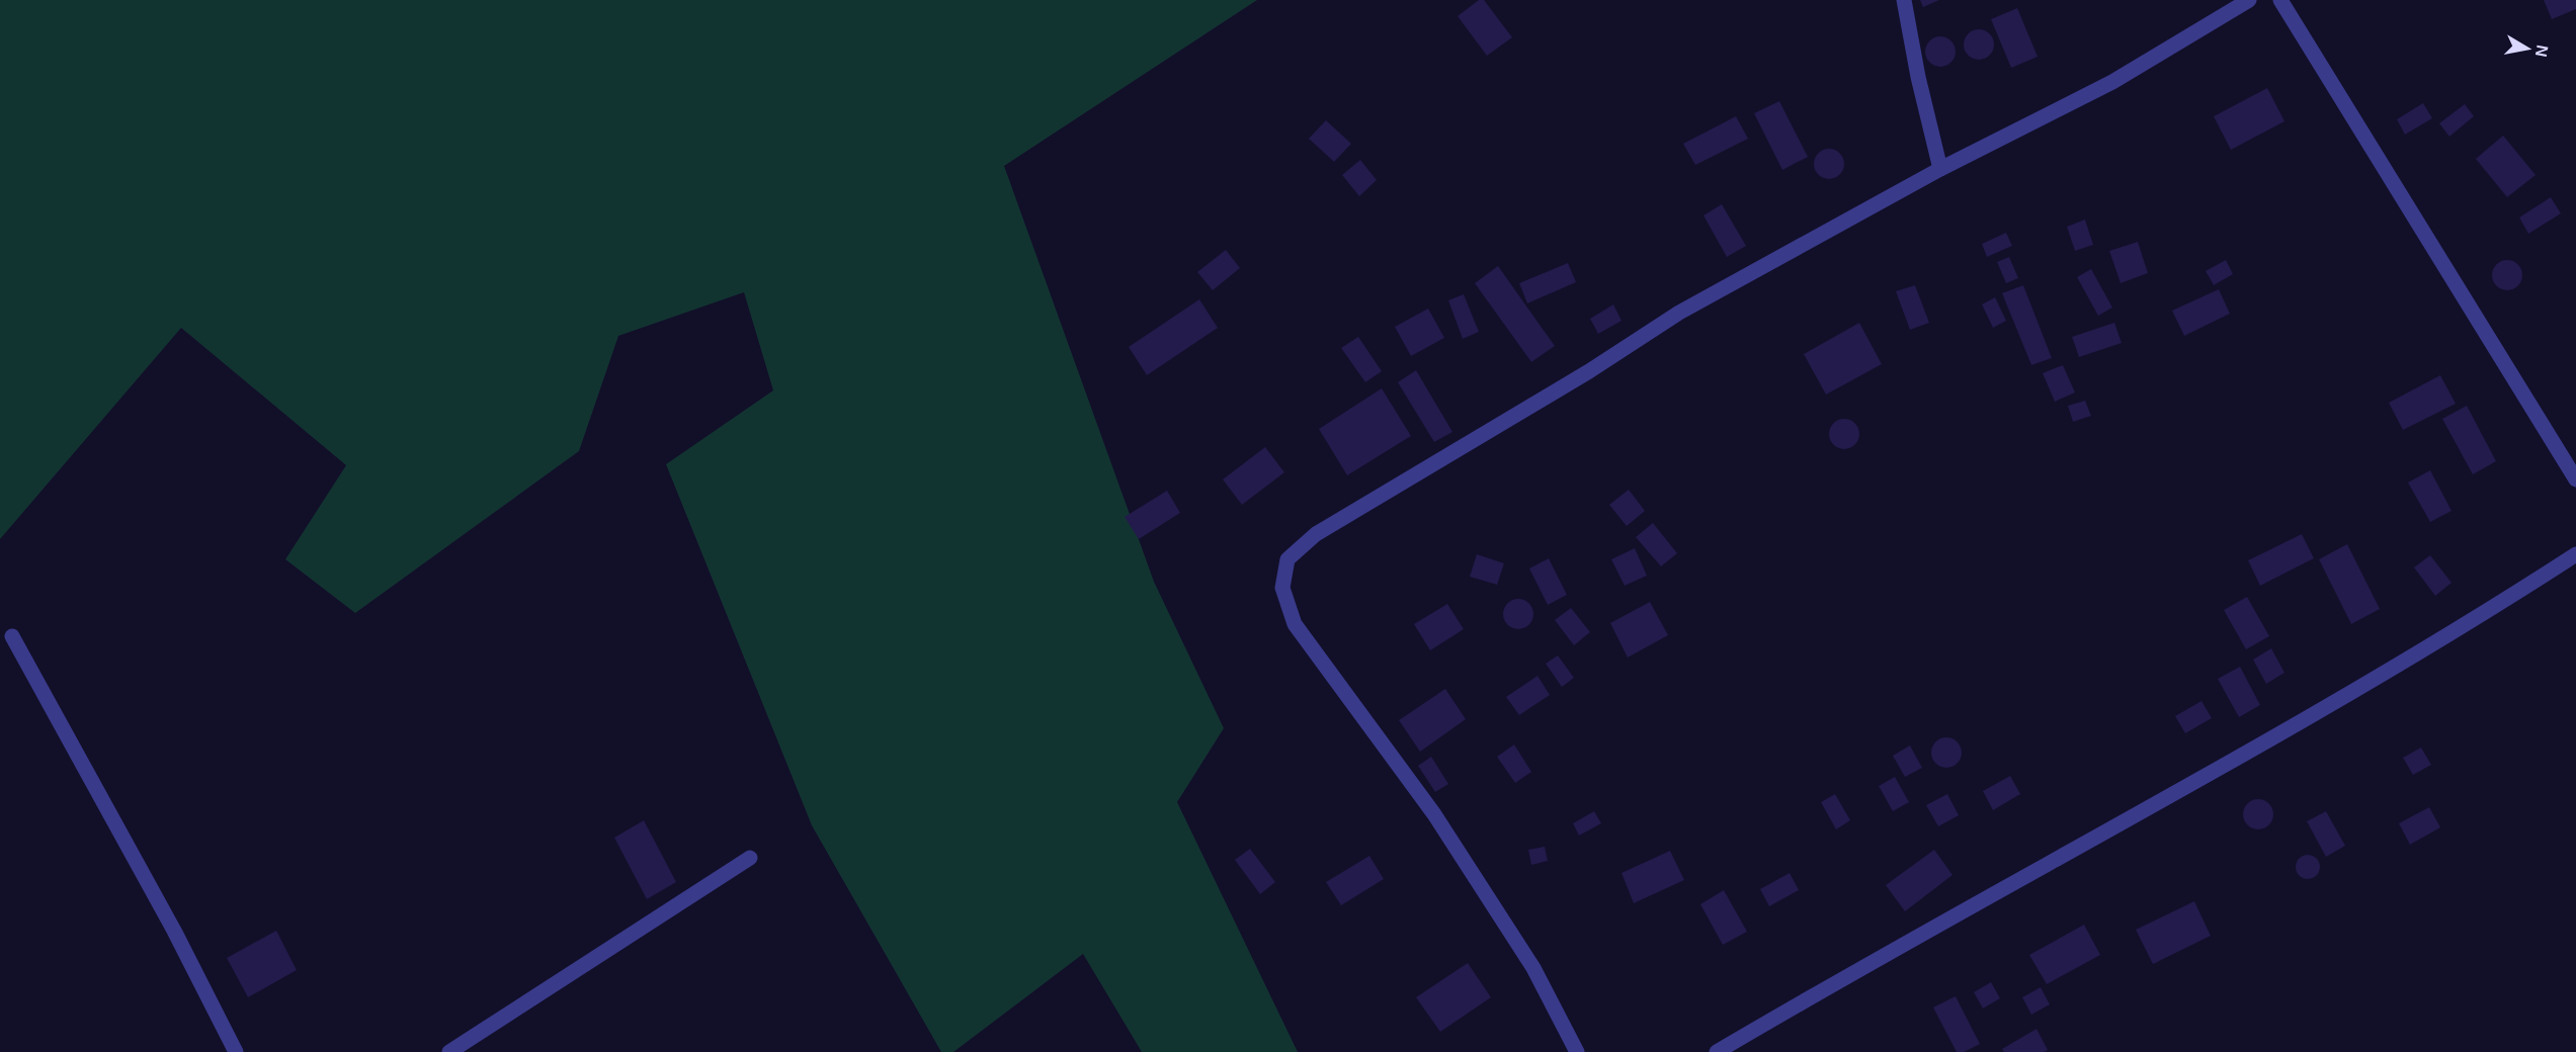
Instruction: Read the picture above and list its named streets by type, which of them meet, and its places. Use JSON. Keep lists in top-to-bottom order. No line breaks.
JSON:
{"north":"right"}
